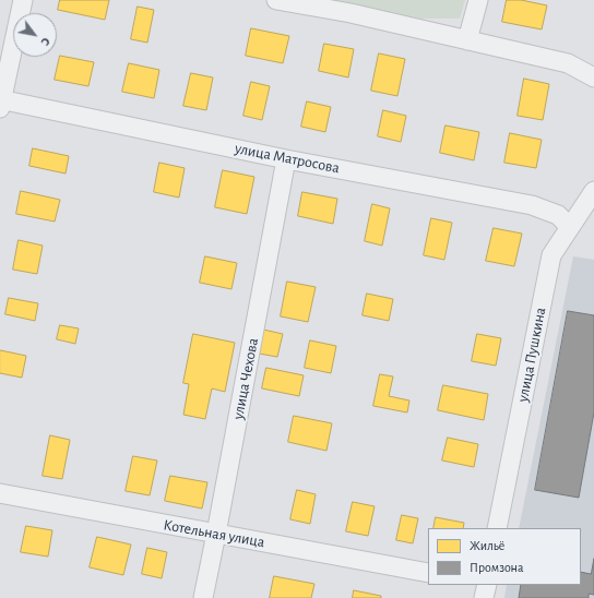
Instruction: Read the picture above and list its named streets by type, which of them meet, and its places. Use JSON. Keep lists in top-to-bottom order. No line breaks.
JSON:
{"streets":{"street":["улица Матросова","улица Пушкина","улица Чехова","Котельная улица"]},"crossings":[["улица Матросова","улица Пушкина"],["улица Матросова","улица Чехова"],["улица Чехова","Котельная улица"]],"legend":["Жильё","Промзона"],"north":"bottom right"}
